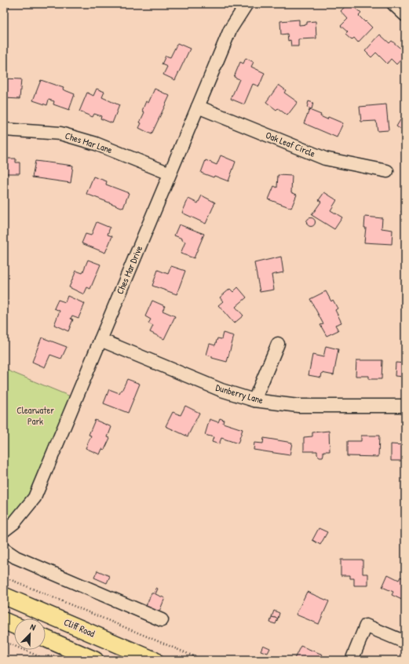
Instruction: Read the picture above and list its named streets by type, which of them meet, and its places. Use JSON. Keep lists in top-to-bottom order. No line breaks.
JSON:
{"streets":{"main road":["Cliff Road"],"street":["Ches Mar Lane","Oak Leaf Circle","Ches Mar Drive","Dunberry Lane"]},"crossings":[["Ches Mar Lane","Ches Mar Drive"],["Oak Leaf Circle","Ches Mar Drive"],["Ches Mar Drive","Dunberry Lane"]],"parks":["Clearwater Park"],"north":"top right"}
